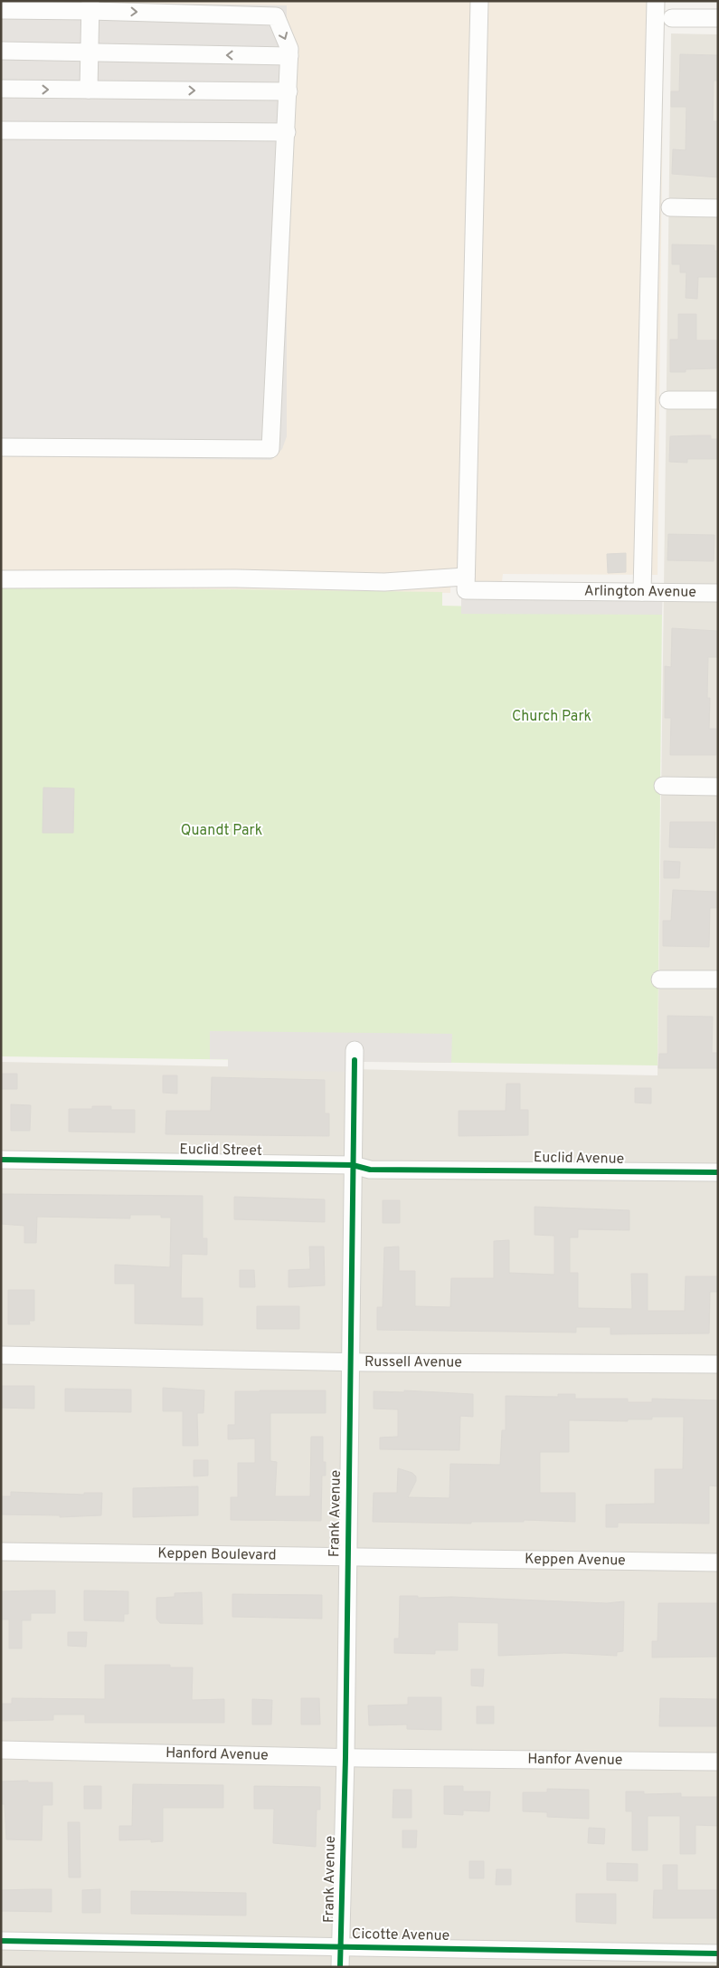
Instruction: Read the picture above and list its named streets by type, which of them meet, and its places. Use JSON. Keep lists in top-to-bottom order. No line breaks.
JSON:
{"streets":{"street":["Arlington Avenue","Euclid Street","Euclid Avenue","Russell Avenue","Frank Avenue","Keppen Boulevard","Keppen Avenue","Hanford Avenue","Hanfor Avenue","Cicotte Avenue"]},"crossings":[["Euclid Street","Euclid Avenue"],["Euclid Street","Frank Avenue"],["Russell Avenue","Frank Avenue"],["Frank Avenue","Keppen Boulevard"],["Frank Avenue","Hanford Avenue"],["Frank Avenue","Cicotte Avenue"],["Keppen Boulevard","Keppen Avenue"],["Hanford Avenue","Hanfor Avenue"]],"parks":["Church Park","Quandt Park"]}
